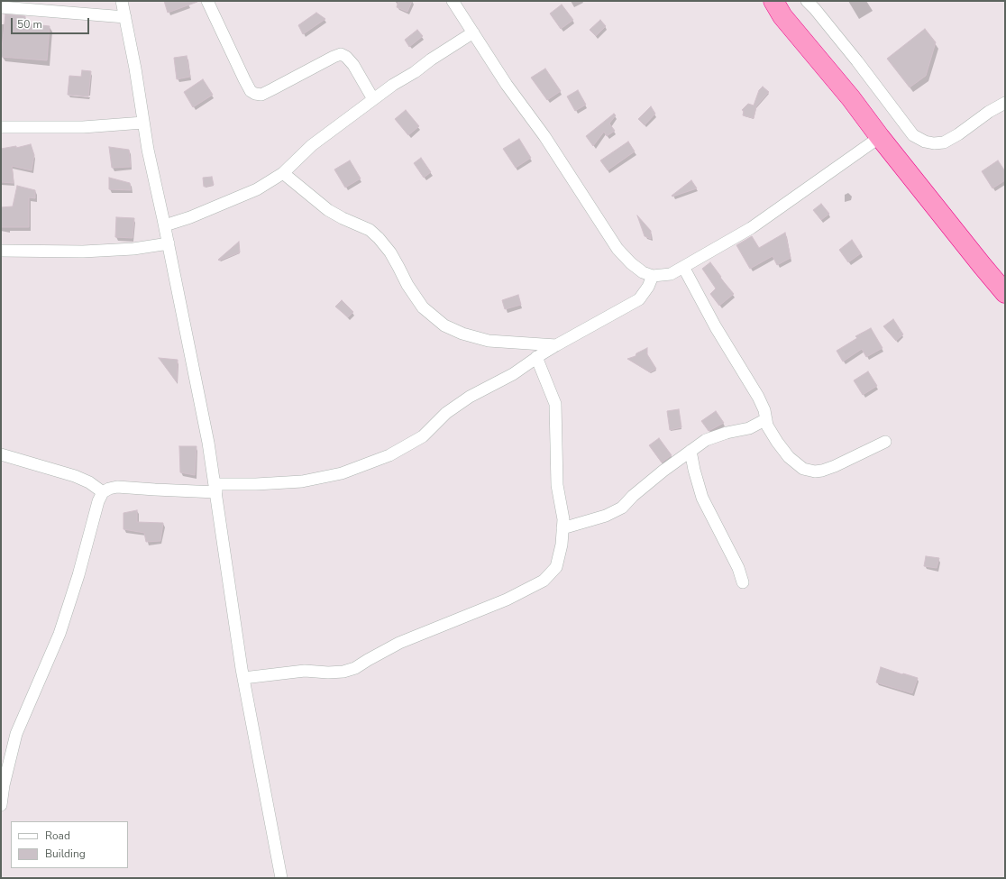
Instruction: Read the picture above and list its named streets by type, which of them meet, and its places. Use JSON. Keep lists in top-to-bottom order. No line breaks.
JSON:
{"legend":["Road","Building"],"scale_bar":"50 m"}
